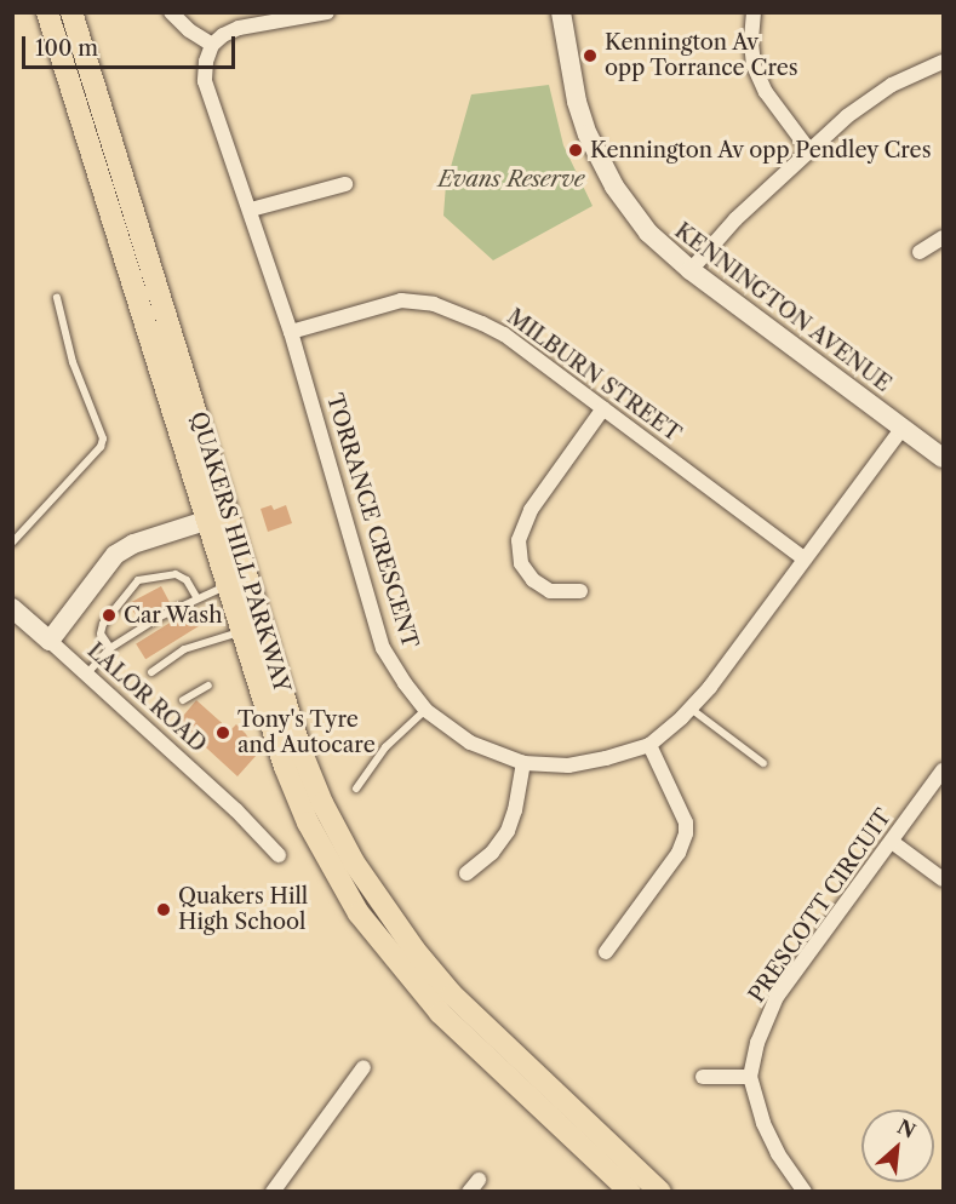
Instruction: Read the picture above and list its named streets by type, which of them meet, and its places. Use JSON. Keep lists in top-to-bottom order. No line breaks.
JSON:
{"streets":{"main road":["QUAKERS HILL PARKWAY"],"street":["KENNINGTON AVENUE","MILBURN STREET","TORRANCE CRESCENT","LALOR ROAD","PRESCOTT CIRCUIT"]},"crossings":[["KENNINGTON AVENUE","TORRANCE CRESCENT"],["MILBURN STREET","TORRANCE CRESCENT"]],"parks":["Evans Reserve"],"places":["Kennington Av opp Torrance Cres","Kennington Av opp Pendley Cres","Car Wash","Tony's Tyre and Autocare","Quakers Hill High School"],"scale_bar":"100 m","north":"top right"}
